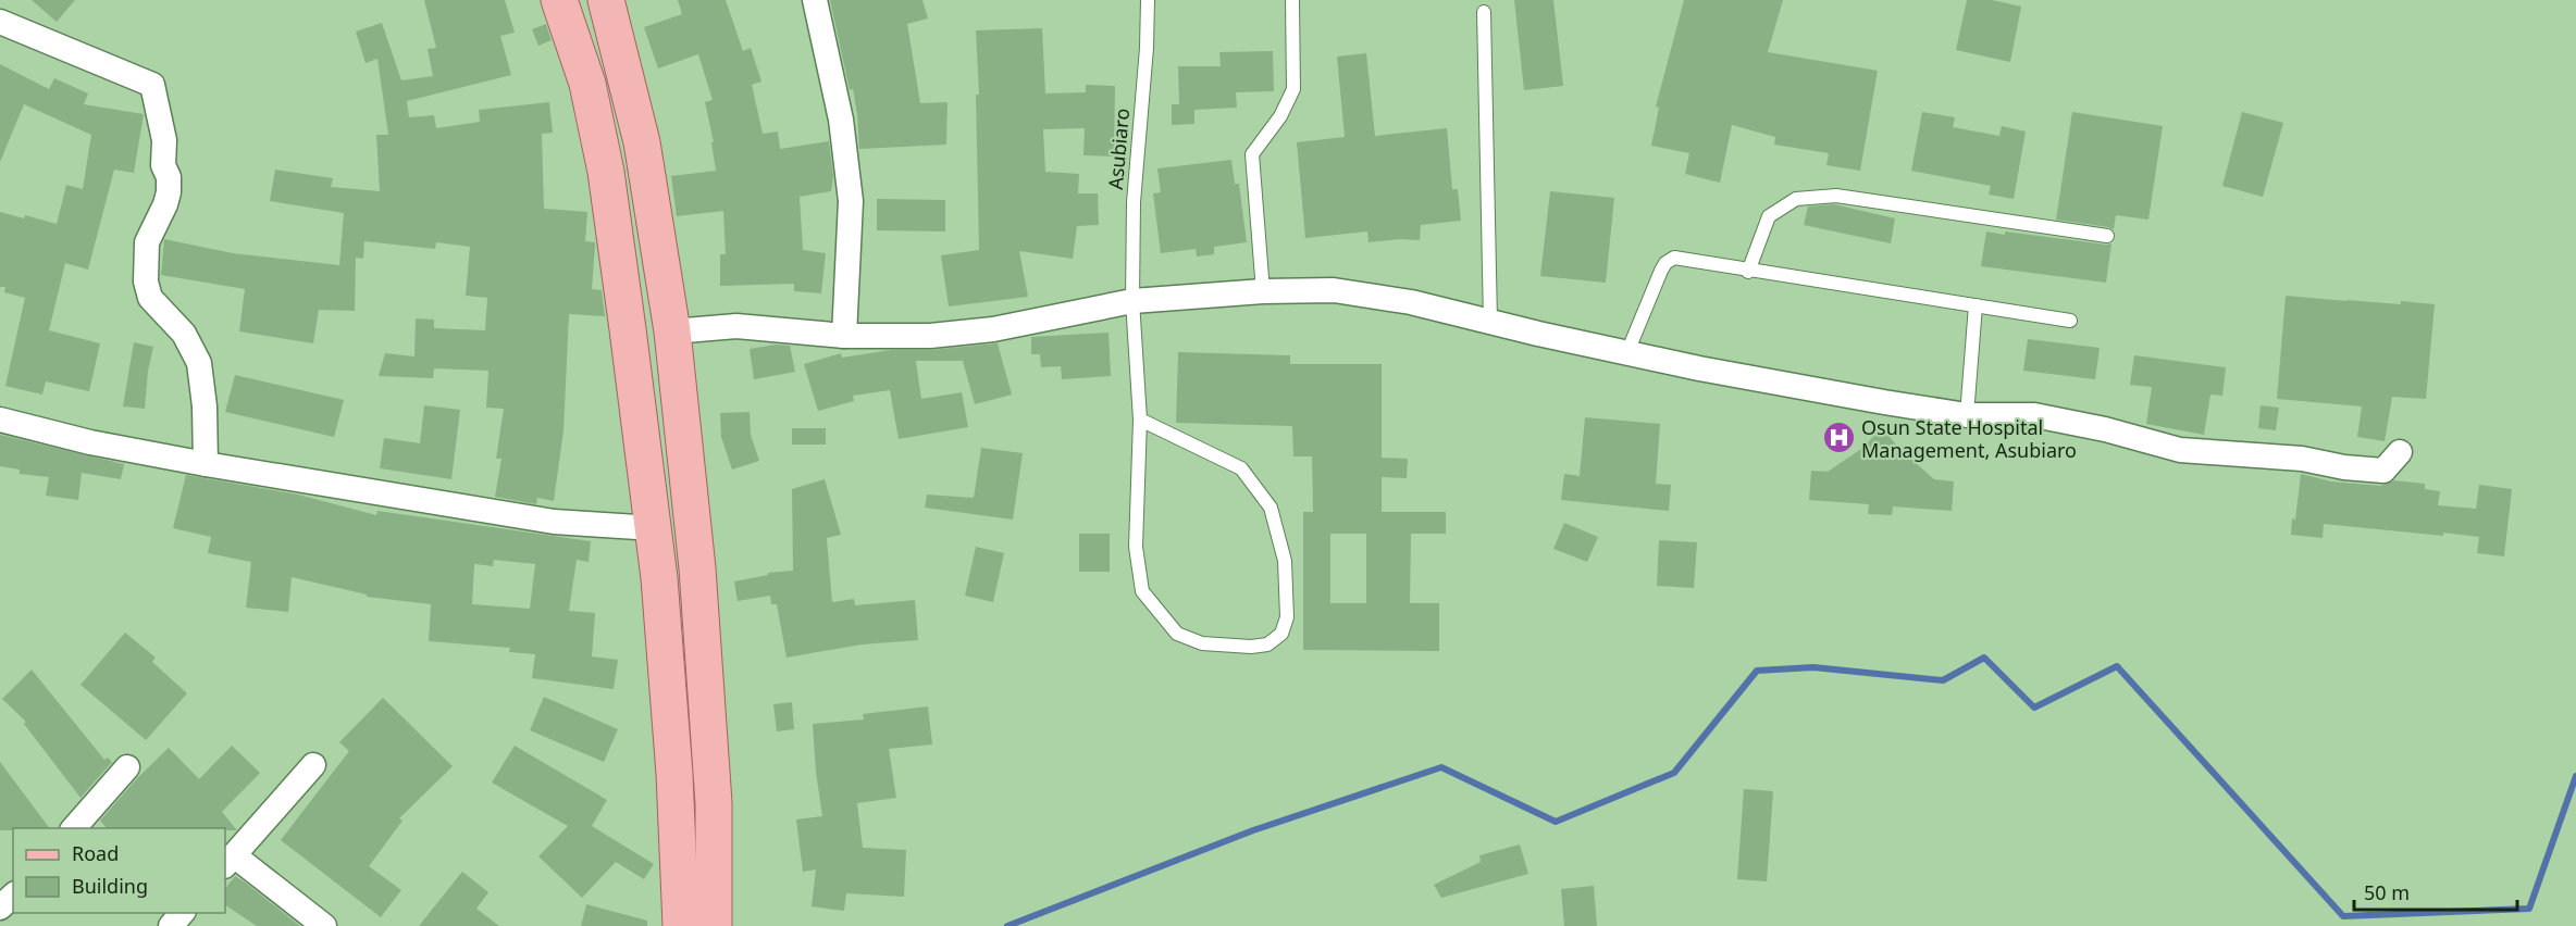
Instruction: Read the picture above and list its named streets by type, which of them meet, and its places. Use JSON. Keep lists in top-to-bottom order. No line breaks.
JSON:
{"streets":{"lane":["Asubiaro"]},"places":{"hospital":["Osun State Hospital Management, Asubiaro"]},"legend":["Road","Building"],"scale_bar":"50 m"}
